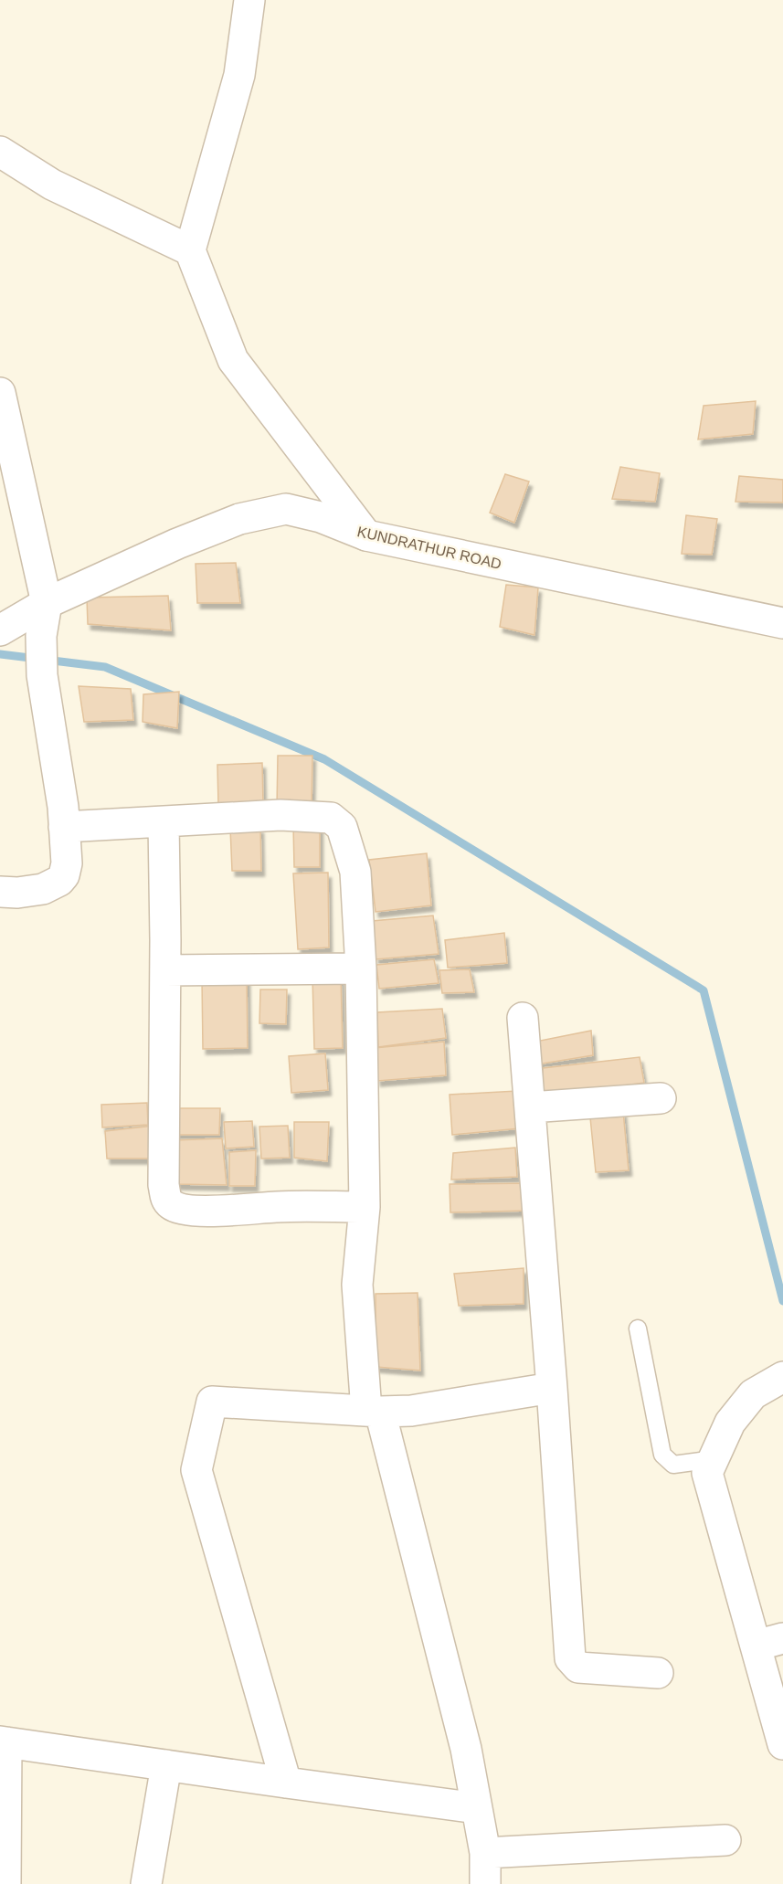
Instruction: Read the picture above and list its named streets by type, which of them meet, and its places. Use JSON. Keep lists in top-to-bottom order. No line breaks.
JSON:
{"streets":{"street":["KUNDRATHUR ROAD"]}}
